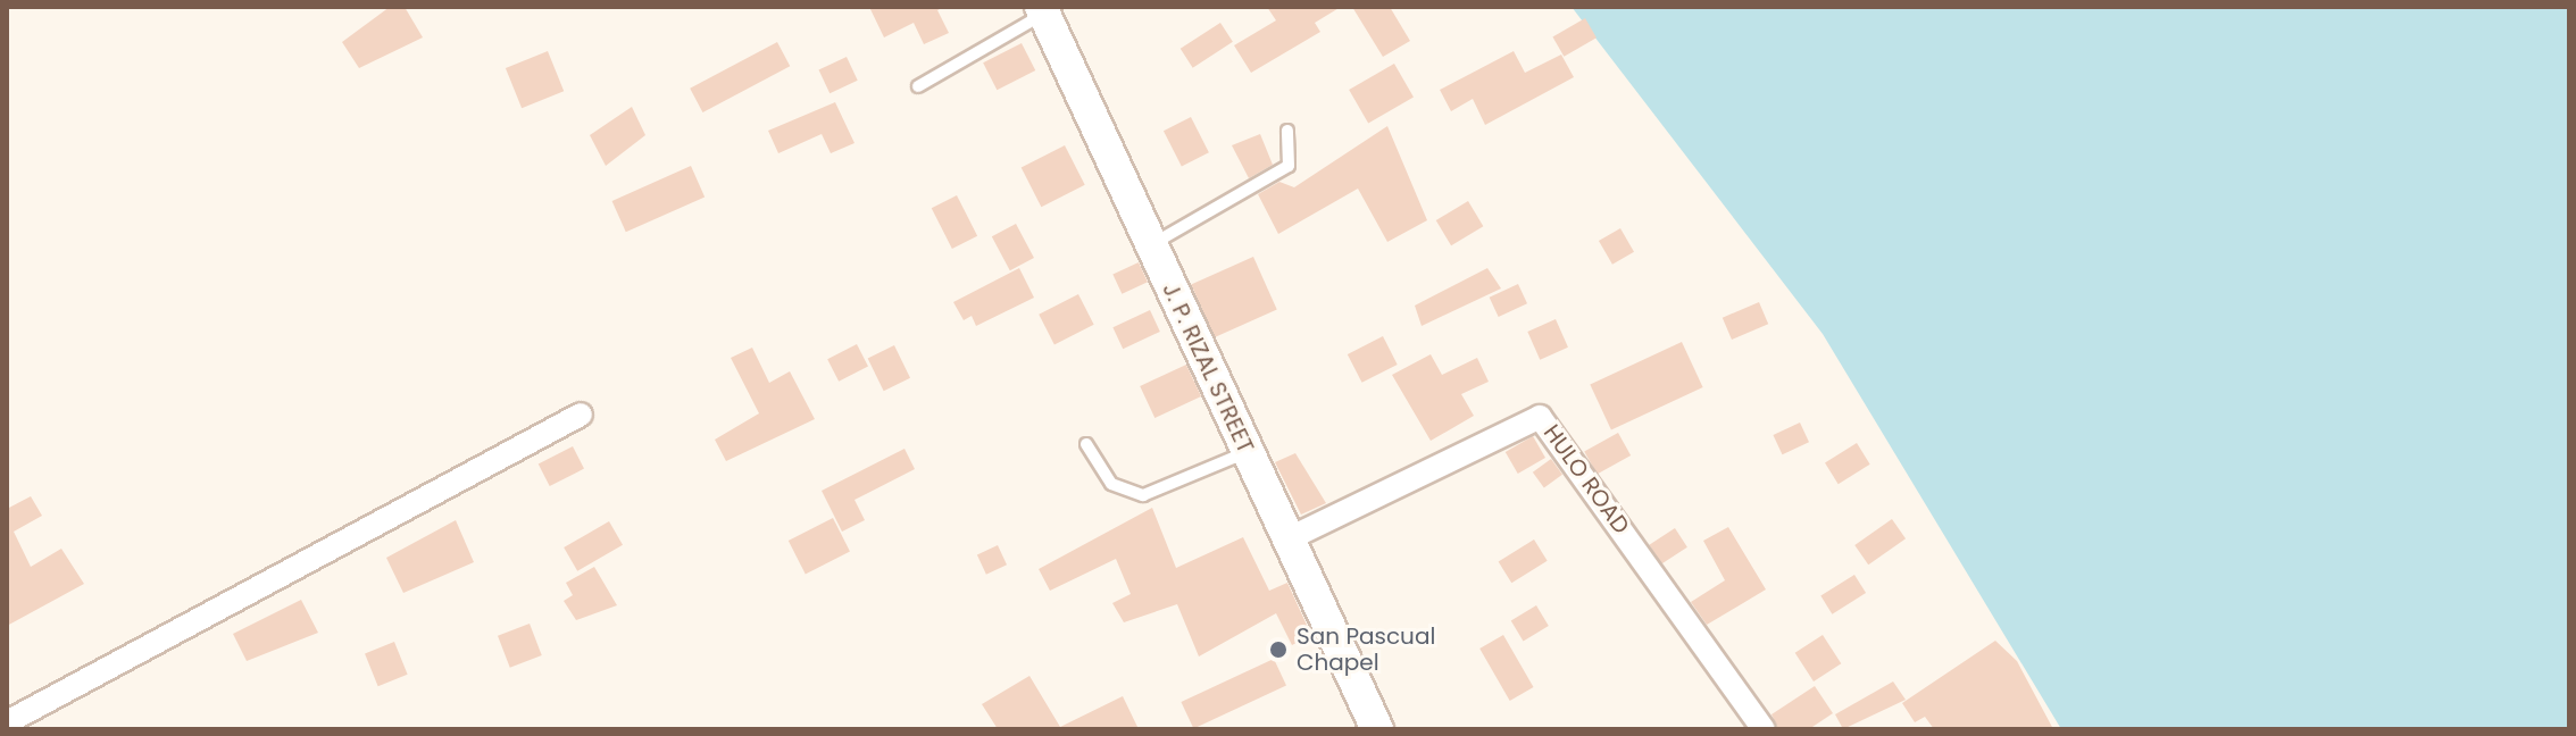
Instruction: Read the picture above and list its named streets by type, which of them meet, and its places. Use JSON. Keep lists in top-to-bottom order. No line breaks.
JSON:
{"streets":{"main road":["J. P. RIZAL STREET"],"street":["HULO ROAD"]},"crossings":[["J. P. RIZAL STREET","HULO ROAD"]],"places":["San Pascual Chapel"]}
